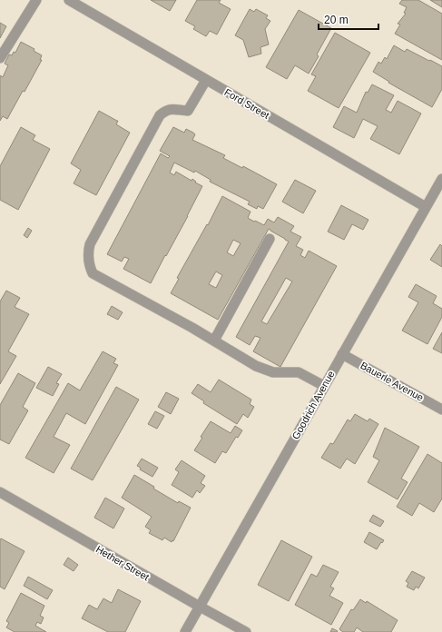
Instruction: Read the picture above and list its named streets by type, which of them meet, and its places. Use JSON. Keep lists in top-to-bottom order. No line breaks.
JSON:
{"streets":{"street":["Ford Street","Bauerle Avenue","Goodrich Avenue","Hether Street"]},"crossings":[["Ford Street","Goodrich Avenue"],["Bauerle Avenue","Goodrich Avenue"],["Goodrich Avenue","Hether Street"]],"scale_bar":"20 m"}
